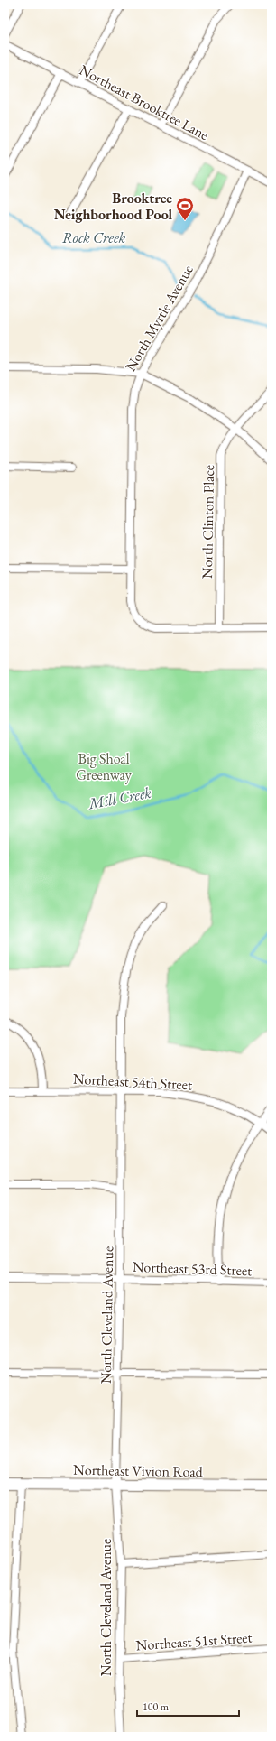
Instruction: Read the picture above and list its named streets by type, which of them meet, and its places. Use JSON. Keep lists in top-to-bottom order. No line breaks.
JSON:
{"streets":{"main road":["Northeast Vivion Road"],"street":["Northeast Brooktree Lane","North Myrtle Avenue","North Clinton Place","Northeast 54th Street","Northeast 53rd Street","North Cleveland Avenue","Northeast 51st Street"]},"crossings":[["Northeast Brooktree Lane","North Myrtle Avenue"],["North Myrtle Avenue","North Clinton Place"],["Northeast 54th Street","North Cleveland Avenue"],["Northeast 53rd Street","North Cleveland Avenue"],["North Cleveland Avenue","Northeast Vivion Road"],["North Cleveland Avenue","Northeast 51st Street"]],"water":["Rock Creek","Mill Creek"],"parks":["Big Shoal Greenway"],"places":{"sports":["Brooktree Neighborhood Pool"]},"scale_bar":"100 m"}
